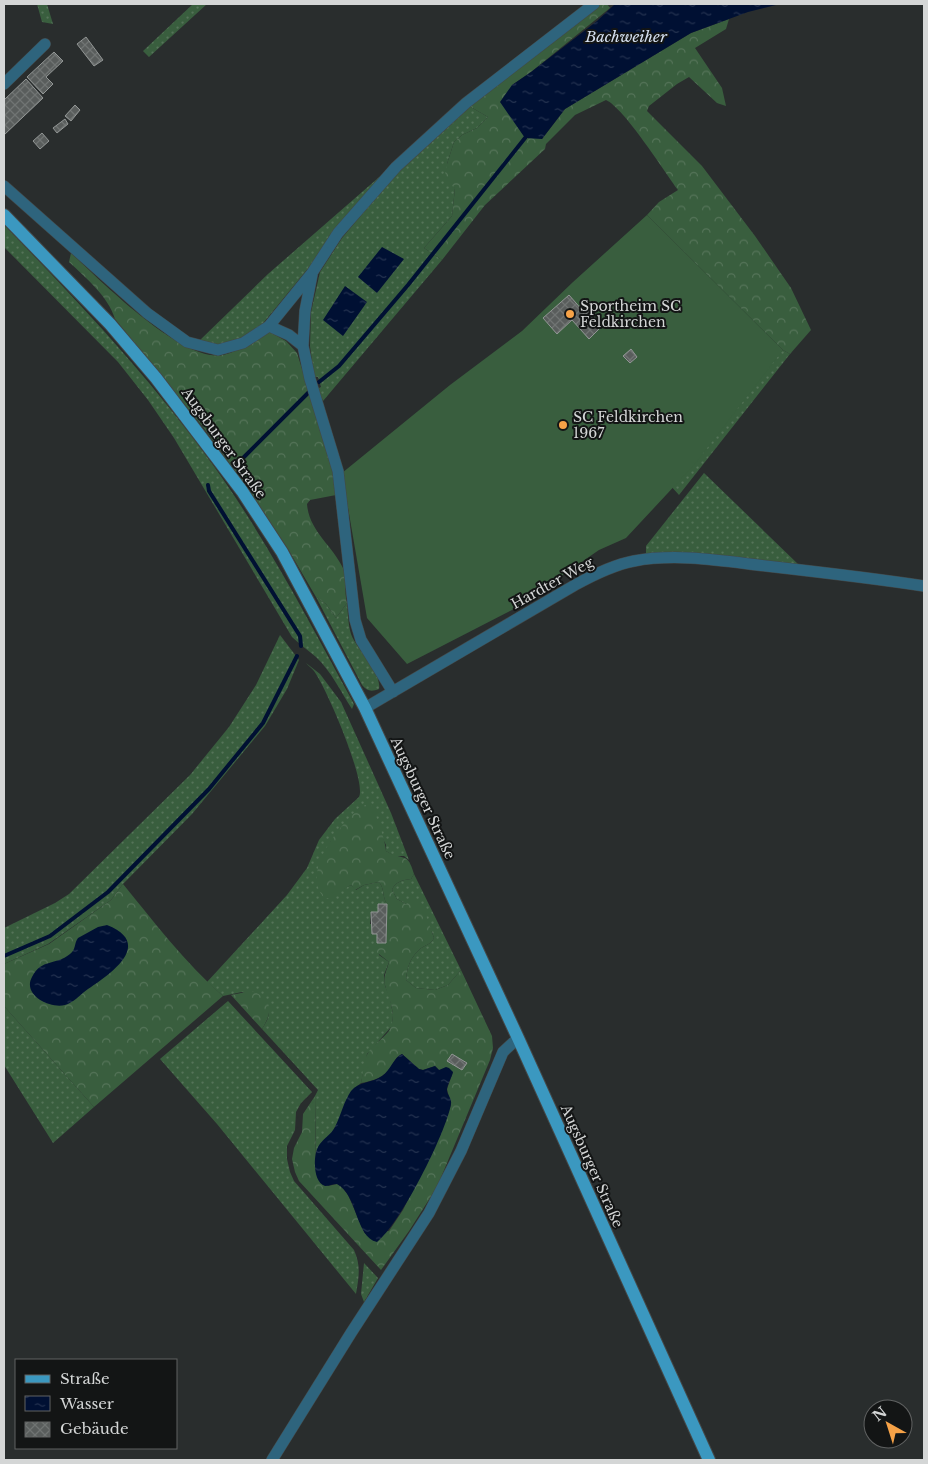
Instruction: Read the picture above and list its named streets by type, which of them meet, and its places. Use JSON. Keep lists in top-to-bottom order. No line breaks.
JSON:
{"streets":{"main road":["Augsburger Straße"],"street":["Hardter Weg"]},"crossings":[["Augsburger Straße","Hardter Weg"]],"water":["Bachweiher"],"places":["Sportheim SC Feldkirchen","SC Feldkirchen 1967"],"legend":["Straße","Wasser","Gebäude"],"north":"top left"}
